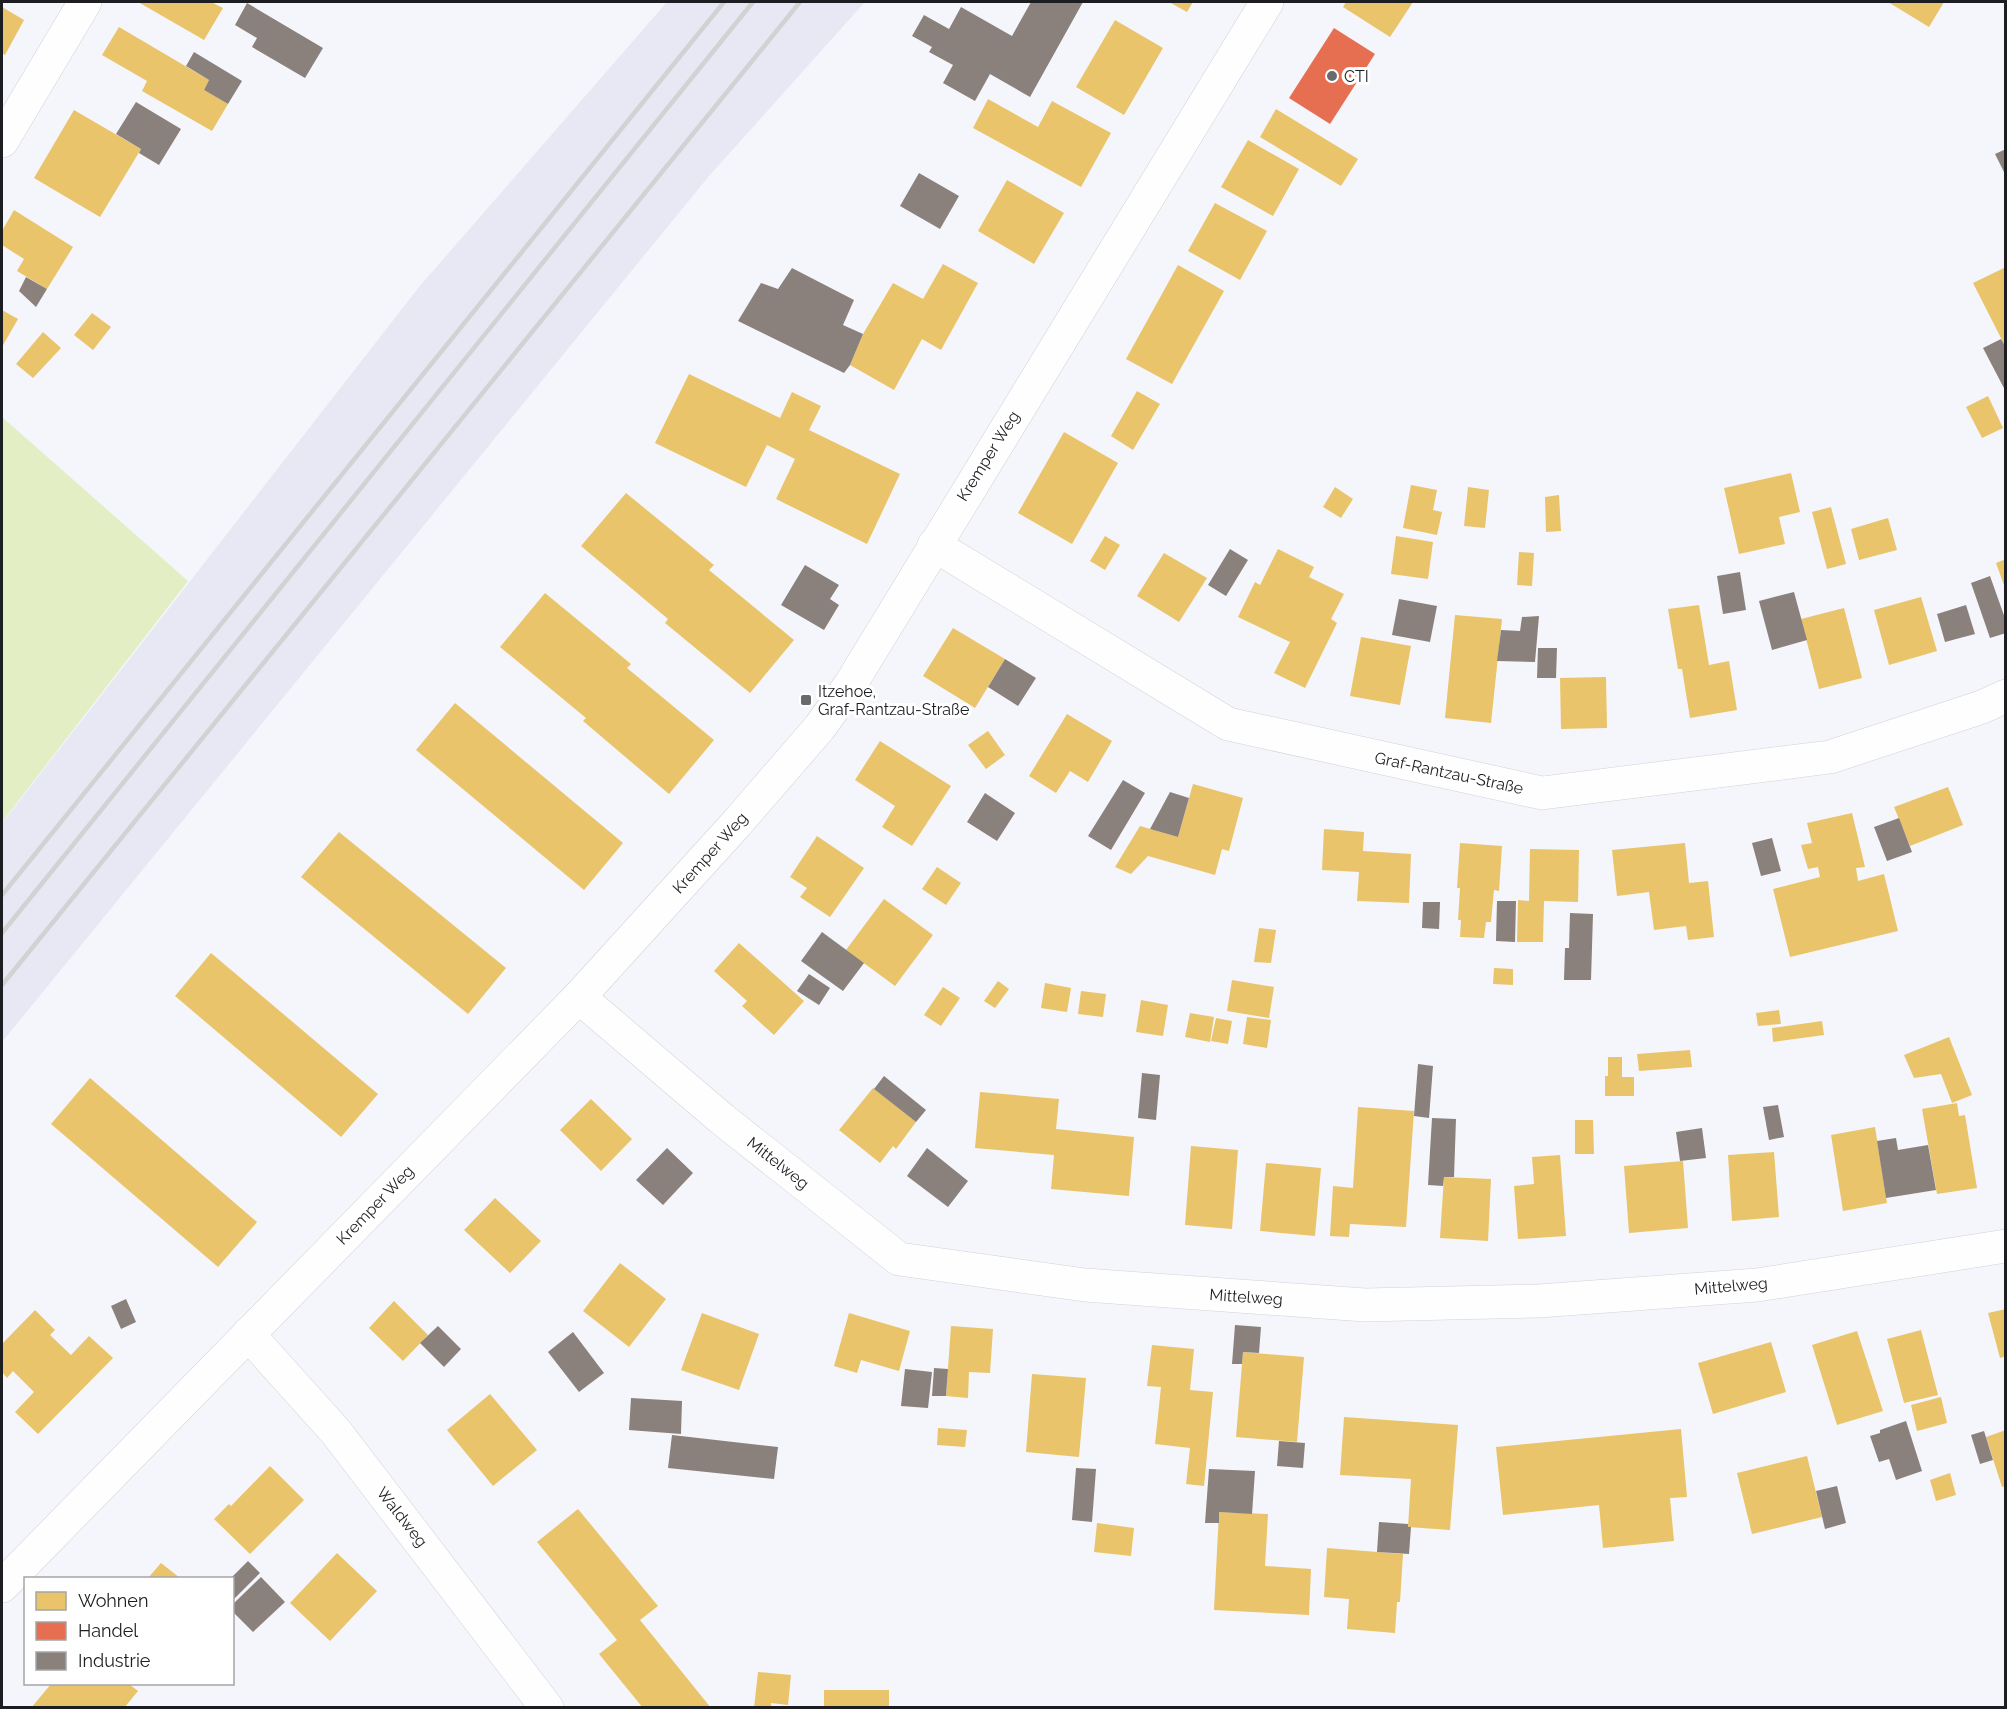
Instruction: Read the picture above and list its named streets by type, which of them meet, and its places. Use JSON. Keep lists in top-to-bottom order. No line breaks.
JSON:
{"streets":{"street":["Kremper Weg","Graf-Rantzau-Straße","Mittelweg","Waldweg"]},"crossings":[["Kremper Weg","Graf-Rantzau-Straße"],["Kremper Weg","Mittelweg"],["Kremper Weg","Waldweg"]],"places":{"other":["CTI"],"transit":["Itzehoe, Graf-Rantzau-Straße"]},"legend":["Wohnen","Handel","Industrie"]}
